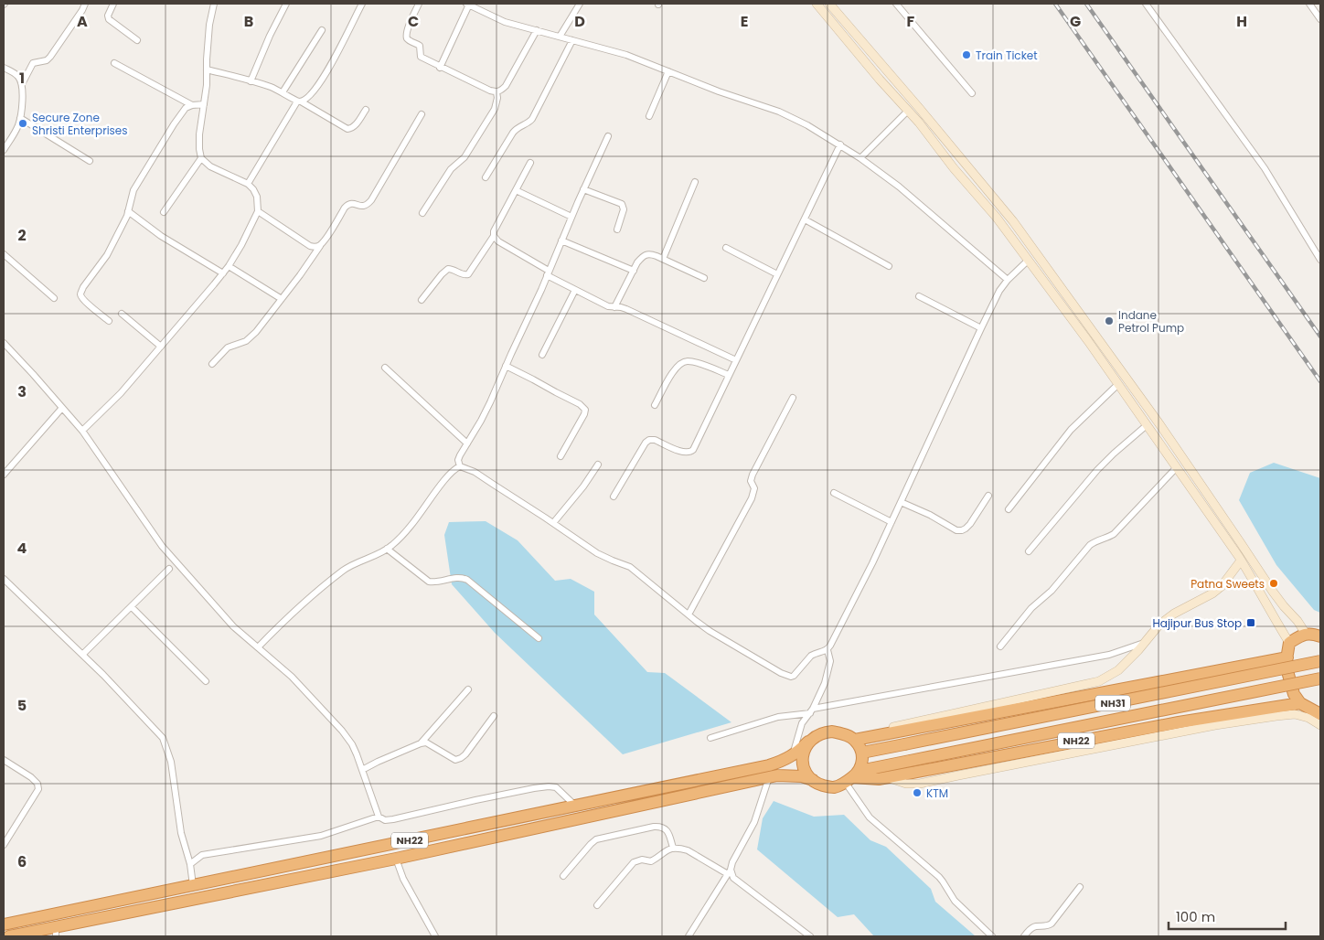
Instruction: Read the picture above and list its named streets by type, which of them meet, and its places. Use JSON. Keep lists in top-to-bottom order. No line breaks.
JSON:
{"streets":{"highway":["NH31","NH22"]},"crossings":[["NH31","NH22"]],"places":{"other":["Train Ticket","Secure Zone Shristi Enterprises","Indane Petrol Pump","Patna Sweets","KTM"],"transit":["Hajipur Bus Stop"]},"scale_bar":"100 m","grid":{"columns":["A","B","C","D","E","F","G","H"],"rows":["1","2","3","4","5","6"]}}
